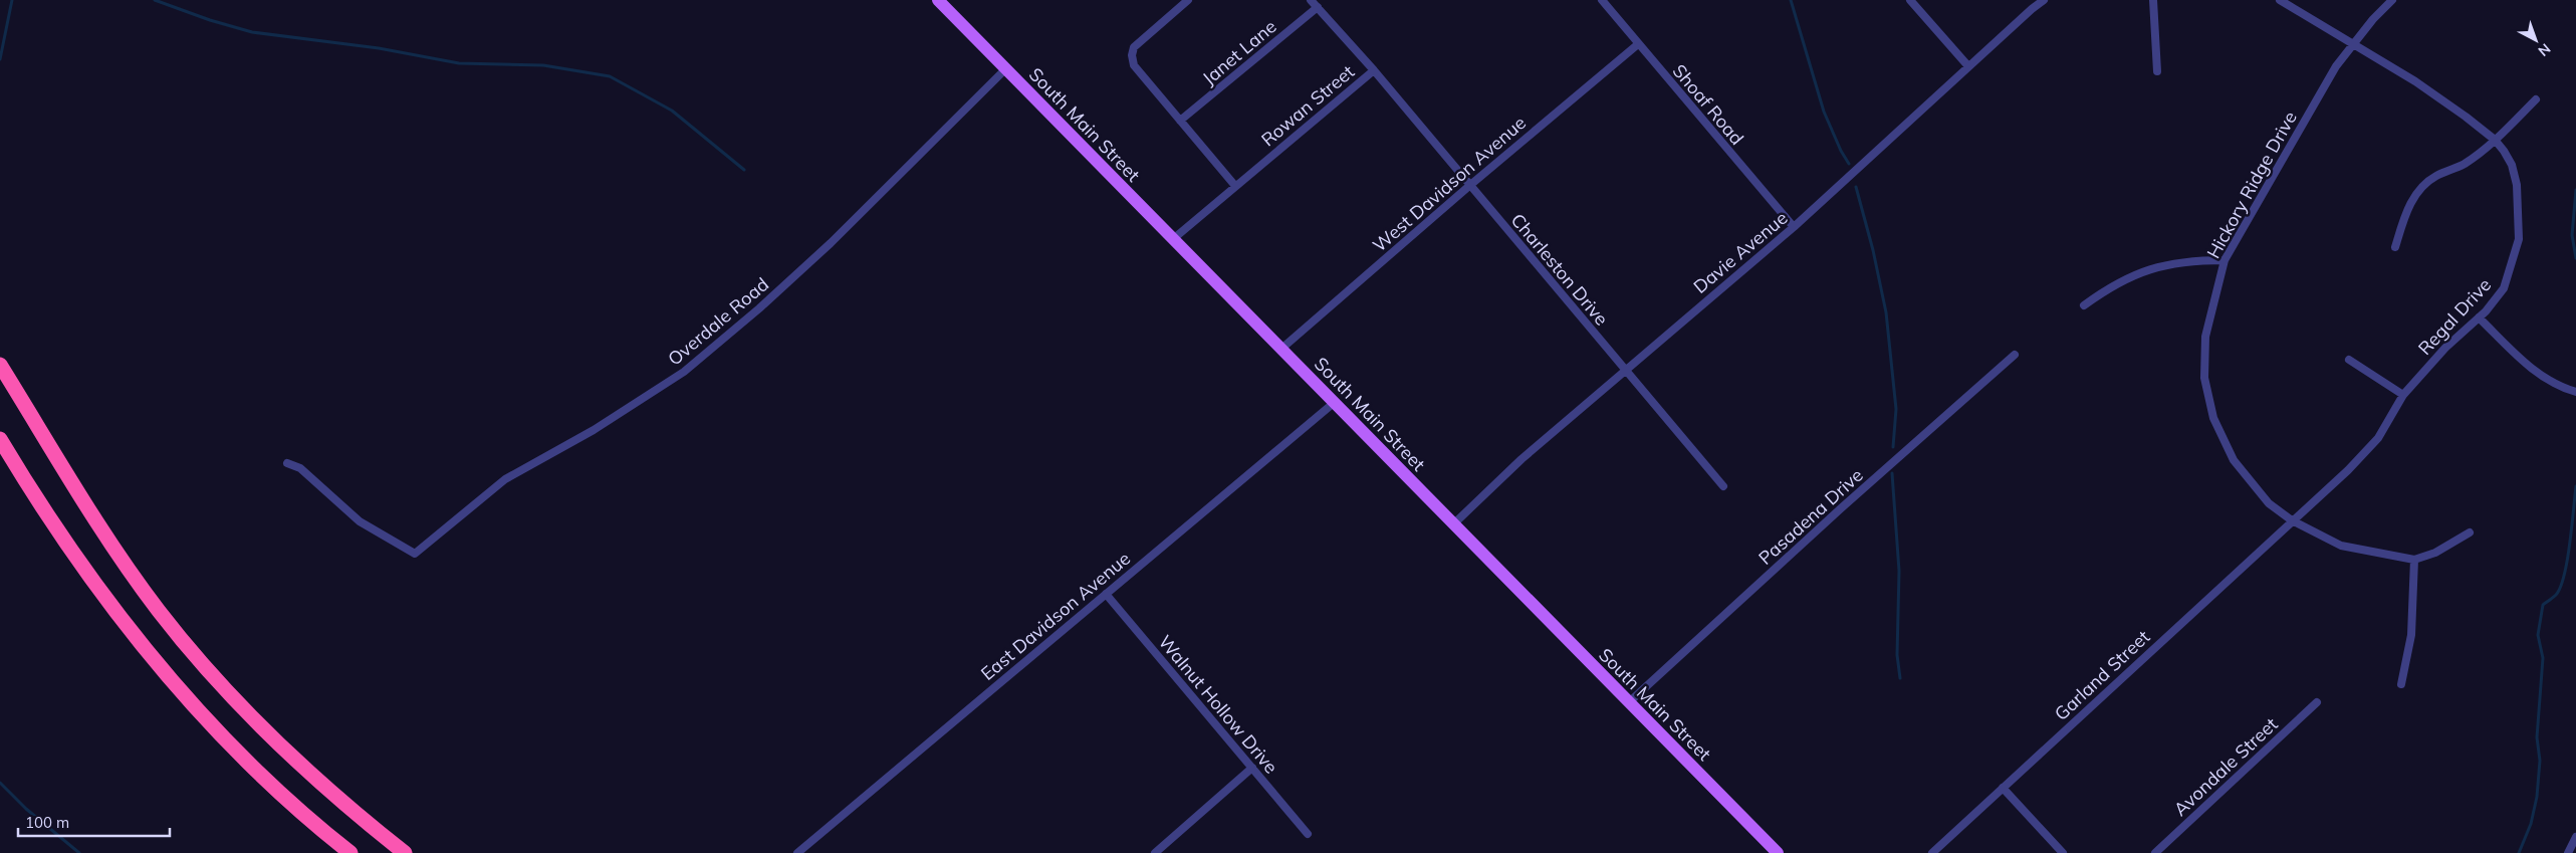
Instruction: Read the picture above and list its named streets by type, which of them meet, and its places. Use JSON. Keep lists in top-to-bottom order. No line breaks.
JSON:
{"streets":{"main road":["South Main Street"],"street":["Janet Lane","Shoaf Road","Rowan Street","West Davidson Avenue","Hickory Ridge Drive","Davie Avenue","Charleston Drive","Regal Drive","Overdale Road","Pasadena Drive","East Davidson Avenue","Garland Street","Walnut Hollow Drive","Avondale Street"]},"crossings":[["Janet Lane","Rowan Street"],["Shoaf Road","West Davidson Avenue"],["Shoaf Road","Davie Avenue"],["Rowan Street","South Main Street"],["Rowan Street","Charleston Drive"],["South Main Street","West Davidson Avenue"],["South Main Street","Davie Avenue"],["South Main Street","Overdale Road"],["South Main Street","Pasadena Drive"],["South Main Street","East Davidson Avenue"],["West Davidson Avenue","Charleston Drive"],["Hickory Ridge Drive","Regal Drive"],["Hickory Ridge Drive","Garland Street"],["Davie Avenue","Charleston Drive"],["Regal Drive","Garland Street"],["East Davidson Avenue","Walnut Hollow Drive"]],"scale_bar":"100 m","north":"bottom right"}
